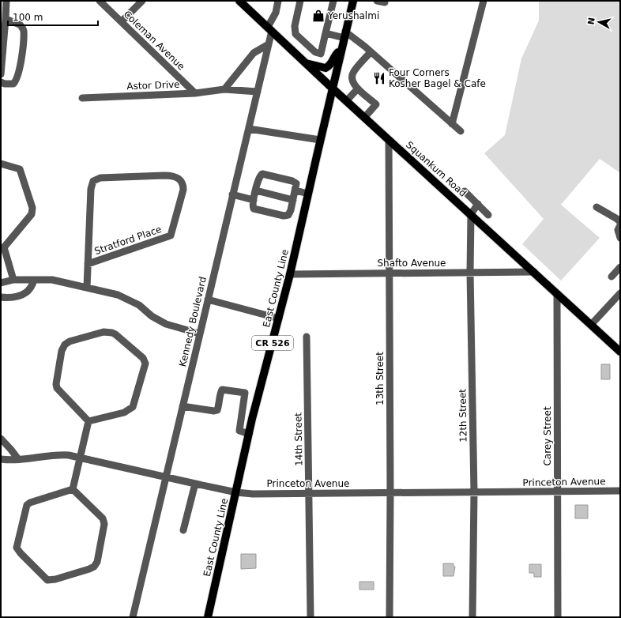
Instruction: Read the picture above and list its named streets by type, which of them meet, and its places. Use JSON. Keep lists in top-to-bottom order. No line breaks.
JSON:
{"streets":{"main road":["Squankum Road","East County Line","CR 526"],"street":["Coleman Avenue","Astor Drive","Stratford Place","Shafto Avenue","Kennedy Boulevard","13th Street","12th Street","Carey Street","14th Street","Princeton Avenue"]},"crossings":[["Coleman Avenue","Astor Drive"],["Astor Drive","Kennedy Boulevard"],["Squankum Road","Shafto Avenue"],["Squankum Road","East County Line"],["Squankum Road","Kennedy Boulevard"],["Squankum Road","13th Street"],["Squankum Road","12th Street"],["Squankum Road","Carey Street"],["Shafto Avenue","East County Line"],["Shafto Avenue","13th Street"],["Shafto Avenue","12th Street"],["East County Line","Princeton Avenue"],["Kennedy Boulevard","Princeton Avenue"],["13th Street","Princeton Avenue"],["12th Street","Princeton Avenue"],["Carey Street","Princeton Avenue"],["14th Street","Princeton Avenue"]],"places":{"shop":["Yerushalmi"],"restaurant":["Four Corners Kosher Bagel & Cafe"]},"scale_bar":"100 m","north":"left"}
